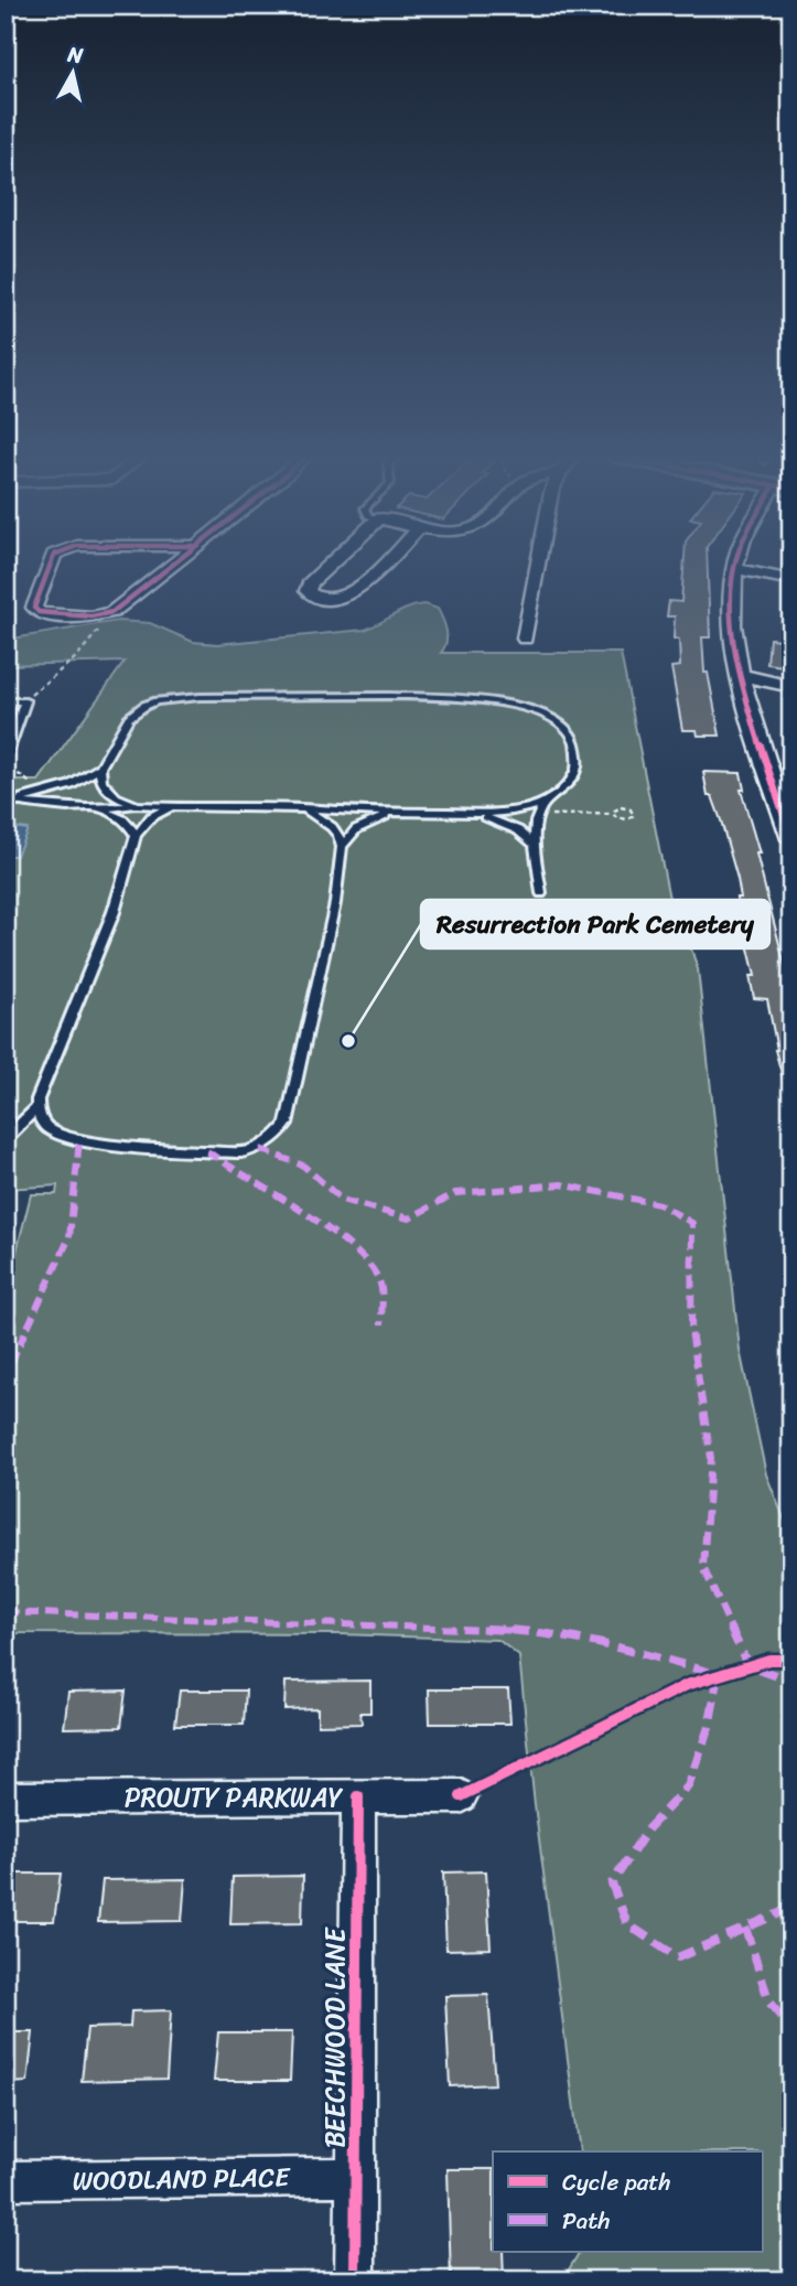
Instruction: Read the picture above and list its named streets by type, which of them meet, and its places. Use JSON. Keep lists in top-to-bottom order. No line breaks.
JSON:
{"streets":{"street":["PROUTY PARKWAY","BEECHWOOD LANE","WOODLAND PLACE"]},"crossings":[["PROUTY PARKWAY","BEECHWOOD LANE"],["BEECHWOOD LANE","WOODLAND PLACE"]],"places":["Resurrection Park Cemetery"],"legend":["Cycle path","Path"],"north":"top"}
